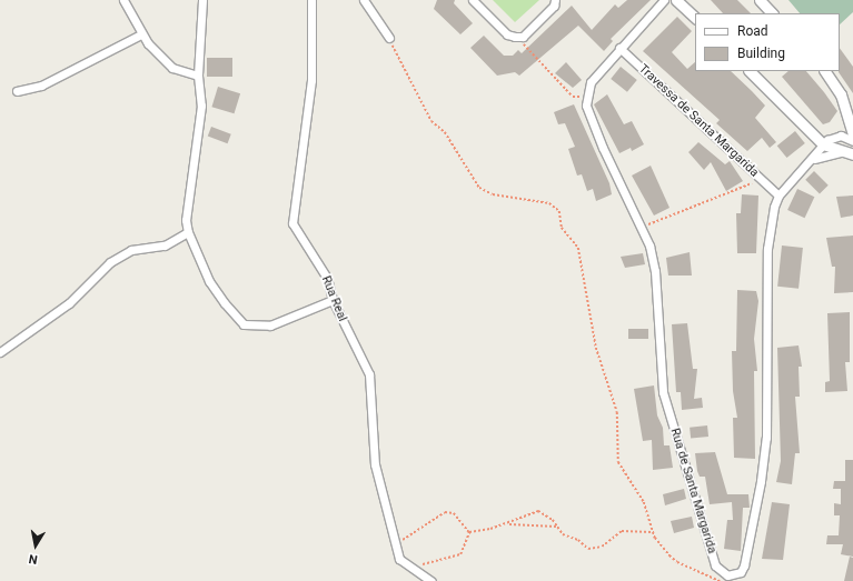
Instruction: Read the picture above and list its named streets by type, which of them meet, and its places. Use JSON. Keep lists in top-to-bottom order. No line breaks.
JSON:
{"streets":{"street":["Travessa de Santa Margarida","Rua Real","Rua de Santa Margarida"]},"crossings":[["Travessa de Santa Margarida","Rua de Santa Margarida"]],"legend":["Road","Building"],"north":"bottom"}
